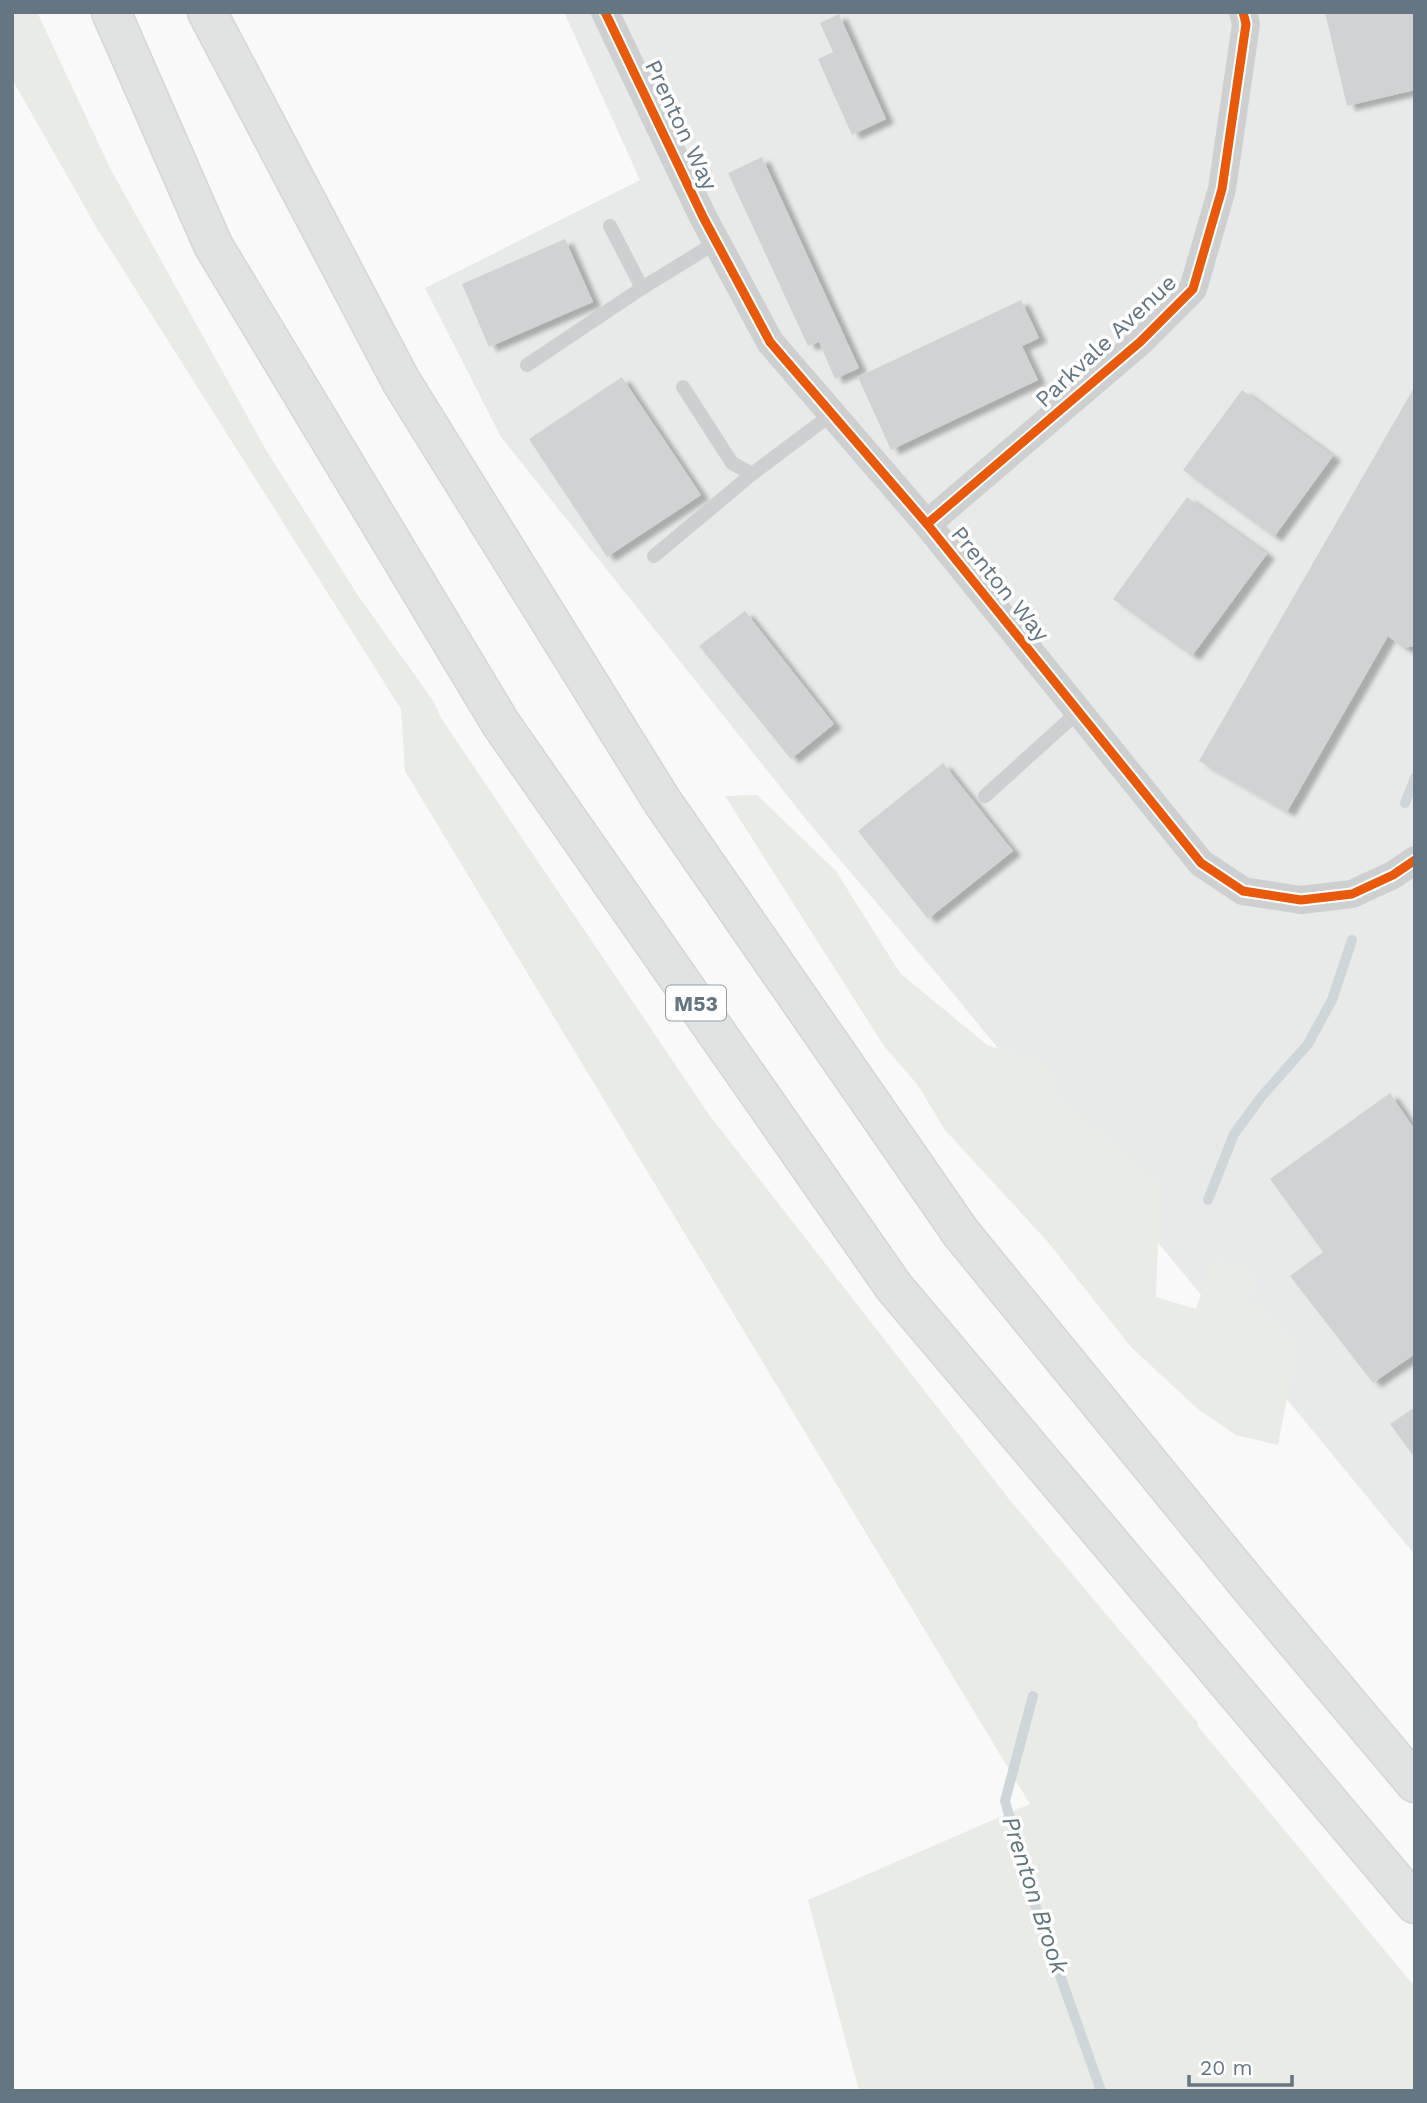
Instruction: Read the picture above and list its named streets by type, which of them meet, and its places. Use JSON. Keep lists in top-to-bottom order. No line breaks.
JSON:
{"streets":{"highway":["M53"],"street":["Prenton Way","Parkvale Avenue"]},"crossings":[["Prenton Way","Parkvale Avenue"]],"water":["Prenton Brook"],"scale_bar":"20 m"}
